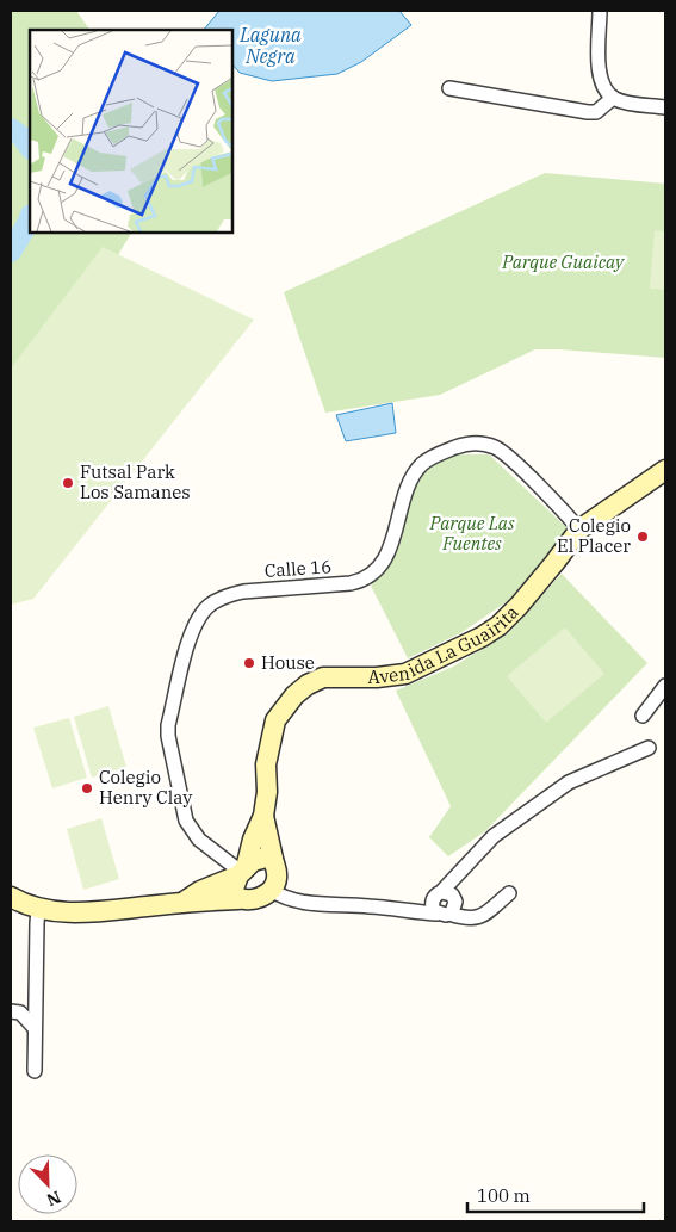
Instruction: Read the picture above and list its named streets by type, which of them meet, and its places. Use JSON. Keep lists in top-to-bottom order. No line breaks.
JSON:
{"streets":{"street":["Calle 16","Avenida La Guairita"]},"crossings":[["Calle 16","Avenida La Guairita"]],"water":["Laguna Negra"],"parks":["Parque Guaicay","Parque Las Fuentes"],"places":["Futsal Park Los Samanes","Colegio El Placer","House","Colegio Henry Clay"],"scale_bar":"100 m","north":"bottom right"}
